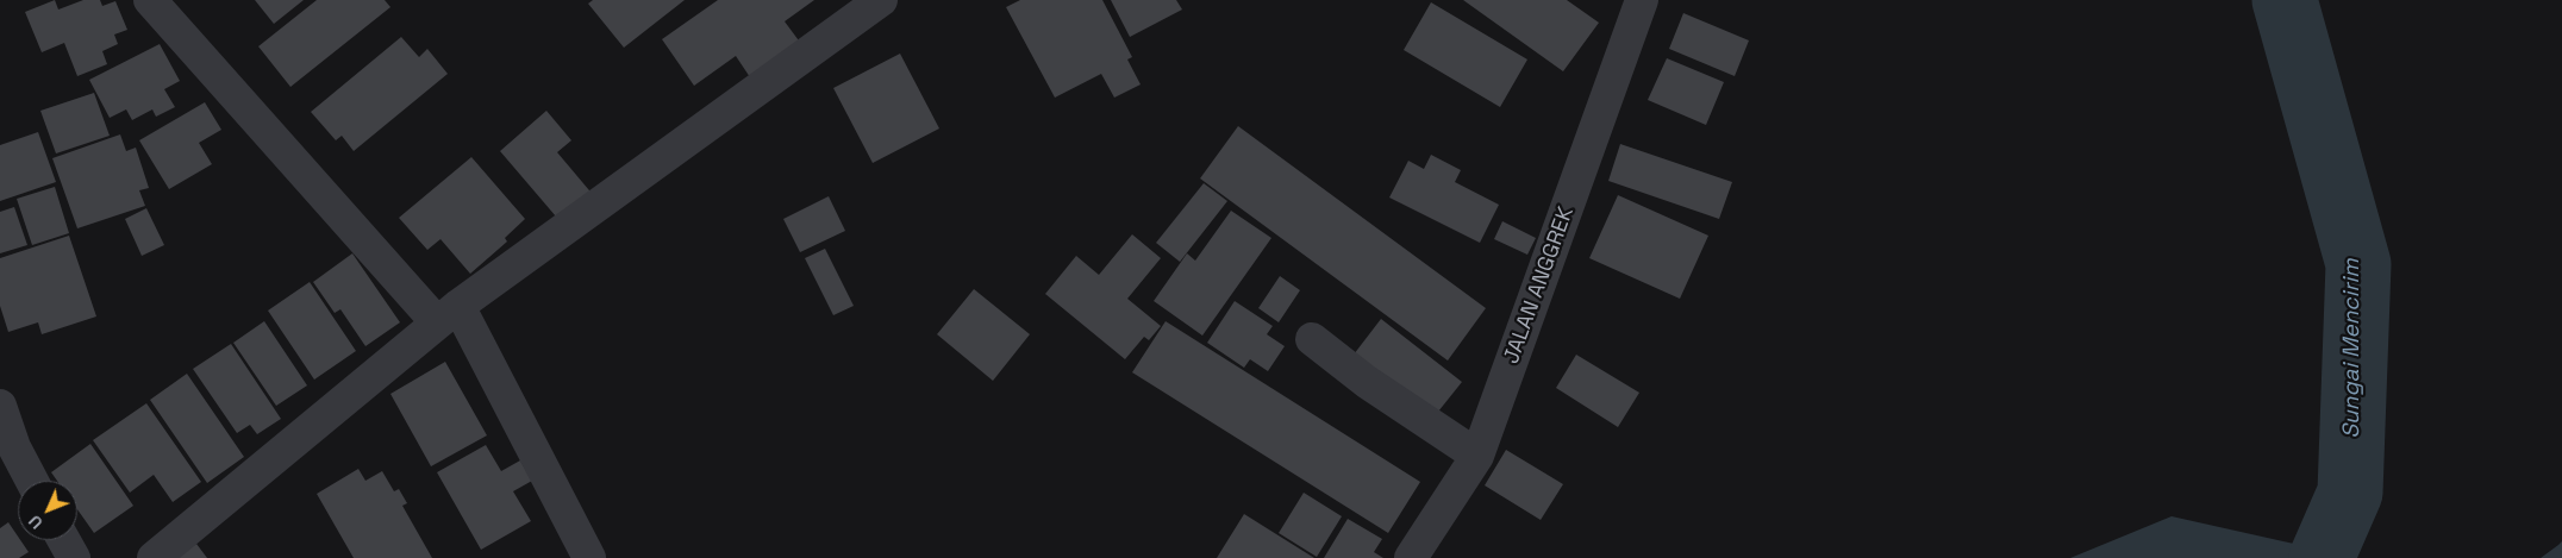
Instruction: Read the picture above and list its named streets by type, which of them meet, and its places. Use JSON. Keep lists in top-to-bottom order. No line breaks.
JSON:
{"streets":{"street":["JALAN ANGGREK"]},"water":["Sungai Mencirim"],"north":"bottom left"}
